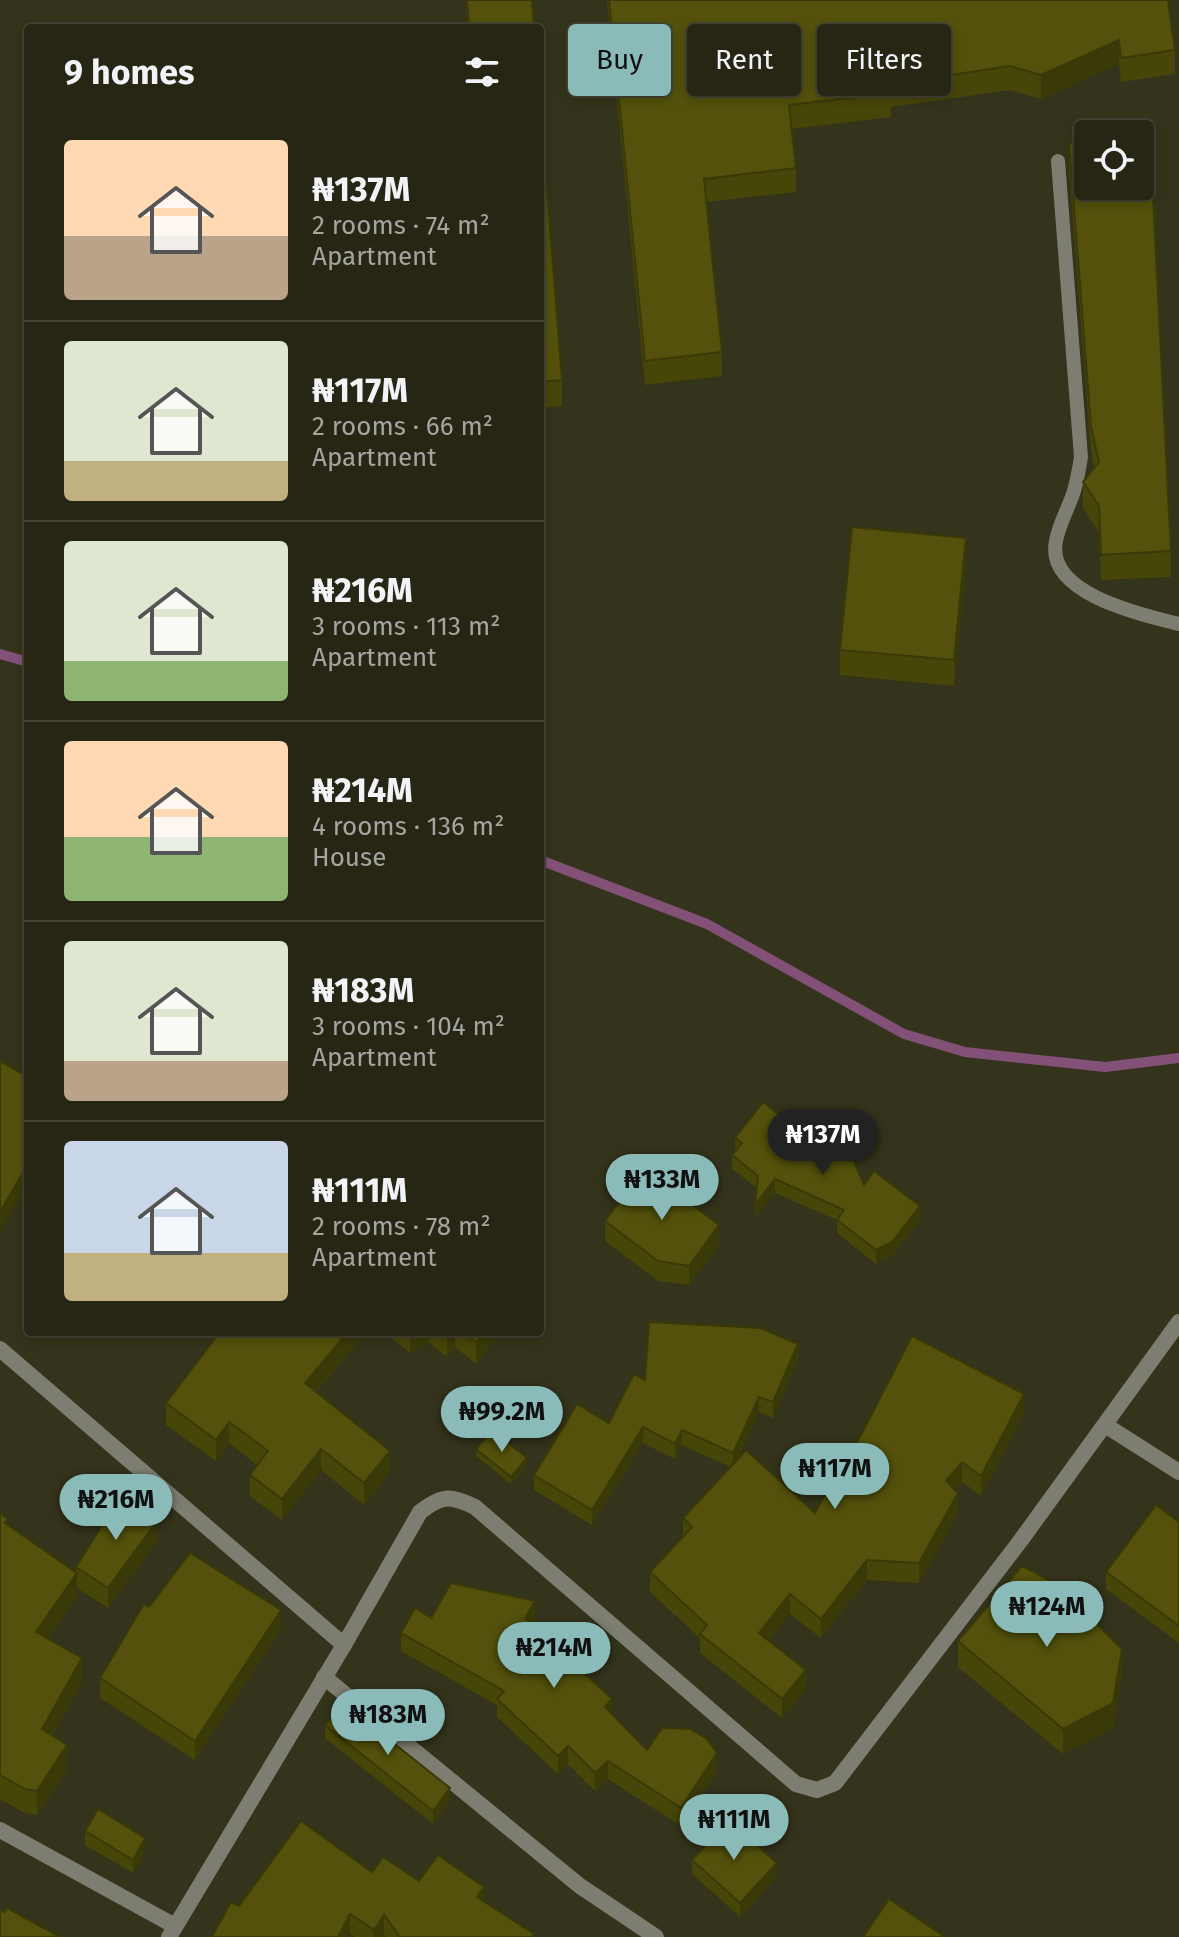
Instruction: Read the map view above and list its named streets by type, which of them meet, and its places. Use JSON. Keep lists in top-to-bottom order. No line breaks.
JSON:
{"page":{"chip":["Buy","Rent","Filters"],"heading":"9 homes","list":[{"name":"₦137M","note":"2 rooms · 74 m² · Apartment"},{"name":"₦117M","note":"2 rooms · 66 m² · Apartment"},{"name":"₦216M","note":"3 rooms · 113 m² · Apartment"},{"name":"₦214M","note":"4 rooms · 136 m² · House"},{"name":"₦183M","note":"3 rooms · 104 m² · Apartment"},{"name":"₦111M","note":"2 rooms · 78 m² · Apartment"}],"price":["₦137M","₦133M","₦99.2M","₦117M","₦216M","₦124M","₦214M","₦183M","₦111M"]}}
